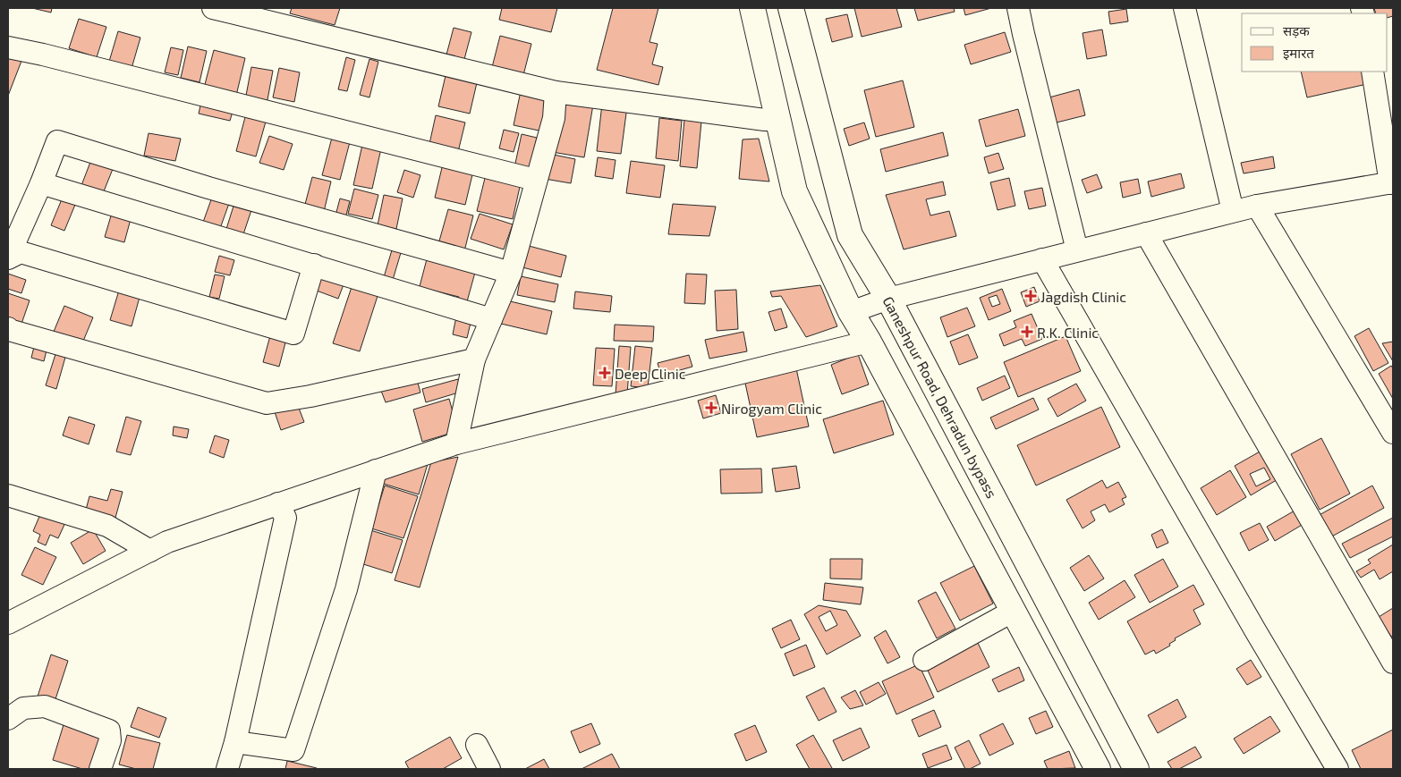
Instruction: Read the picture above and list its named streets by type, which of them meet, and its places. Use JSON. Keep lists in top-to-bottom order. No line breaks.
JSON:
{"streets":{"main road":["Ganeshpur Road, Dehradun bypass"]},"places":{"health":["Jagdish Clinic","R.K. Clinic","Deep Clinic","Nirogyam Clinic"]},"legend":["सड़क","इमारत"]}
